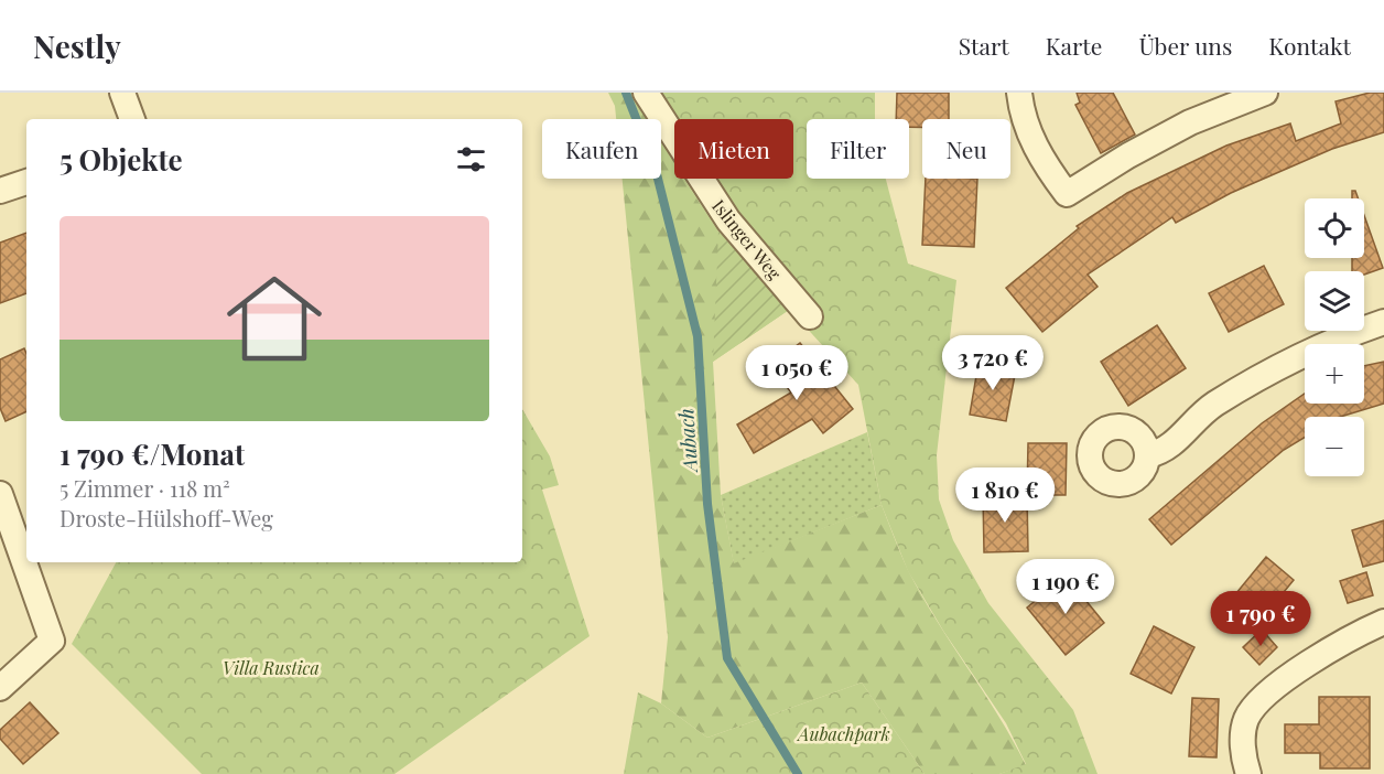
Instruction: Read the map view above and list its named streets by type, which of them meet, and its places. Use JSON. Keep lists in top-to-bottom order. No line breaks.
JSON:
{"streets":{"street":["Islinger Weg"]},"water":["Aubach"],"parks":["Villa Rustica","Aubachpark"],"page":{"header":"Nestly","nav":["Start","Karte","Über uns","Kontakt"],"chip":["Kaufen","Mieten","Filter","Neu"],"heading":"5 Objekte","map_buttons":["+","−"],"list":[{"name":"1 790 €/Monat","note":"5 Zimmer · 118 m² · Droste-Hülshoff-Weg"}],"price":["3 720 €","1 050 €","1 810 €","1 190 €","1 790 €"]}}
